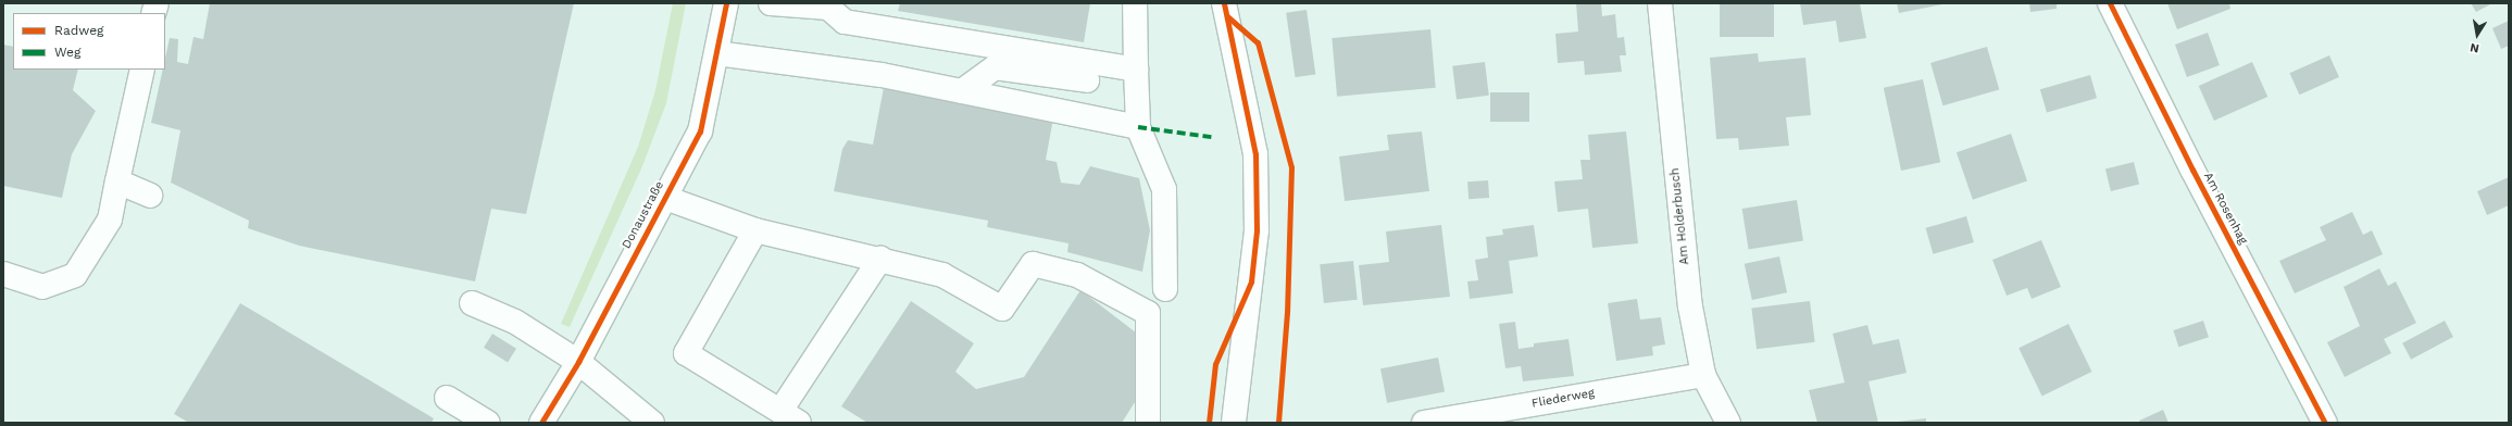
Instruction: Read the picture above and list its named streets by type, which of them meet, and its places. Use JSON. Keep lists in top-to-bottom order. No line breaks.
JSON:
{"streets":{"street":["Am Rosenhag","Donaustraße","Am Holderbusch","Fliederweg"]},"crossings":[["Am Holderbusch","Fliederweg"]],"legend":["Radweg","Weg"],"north":"bottom"}
